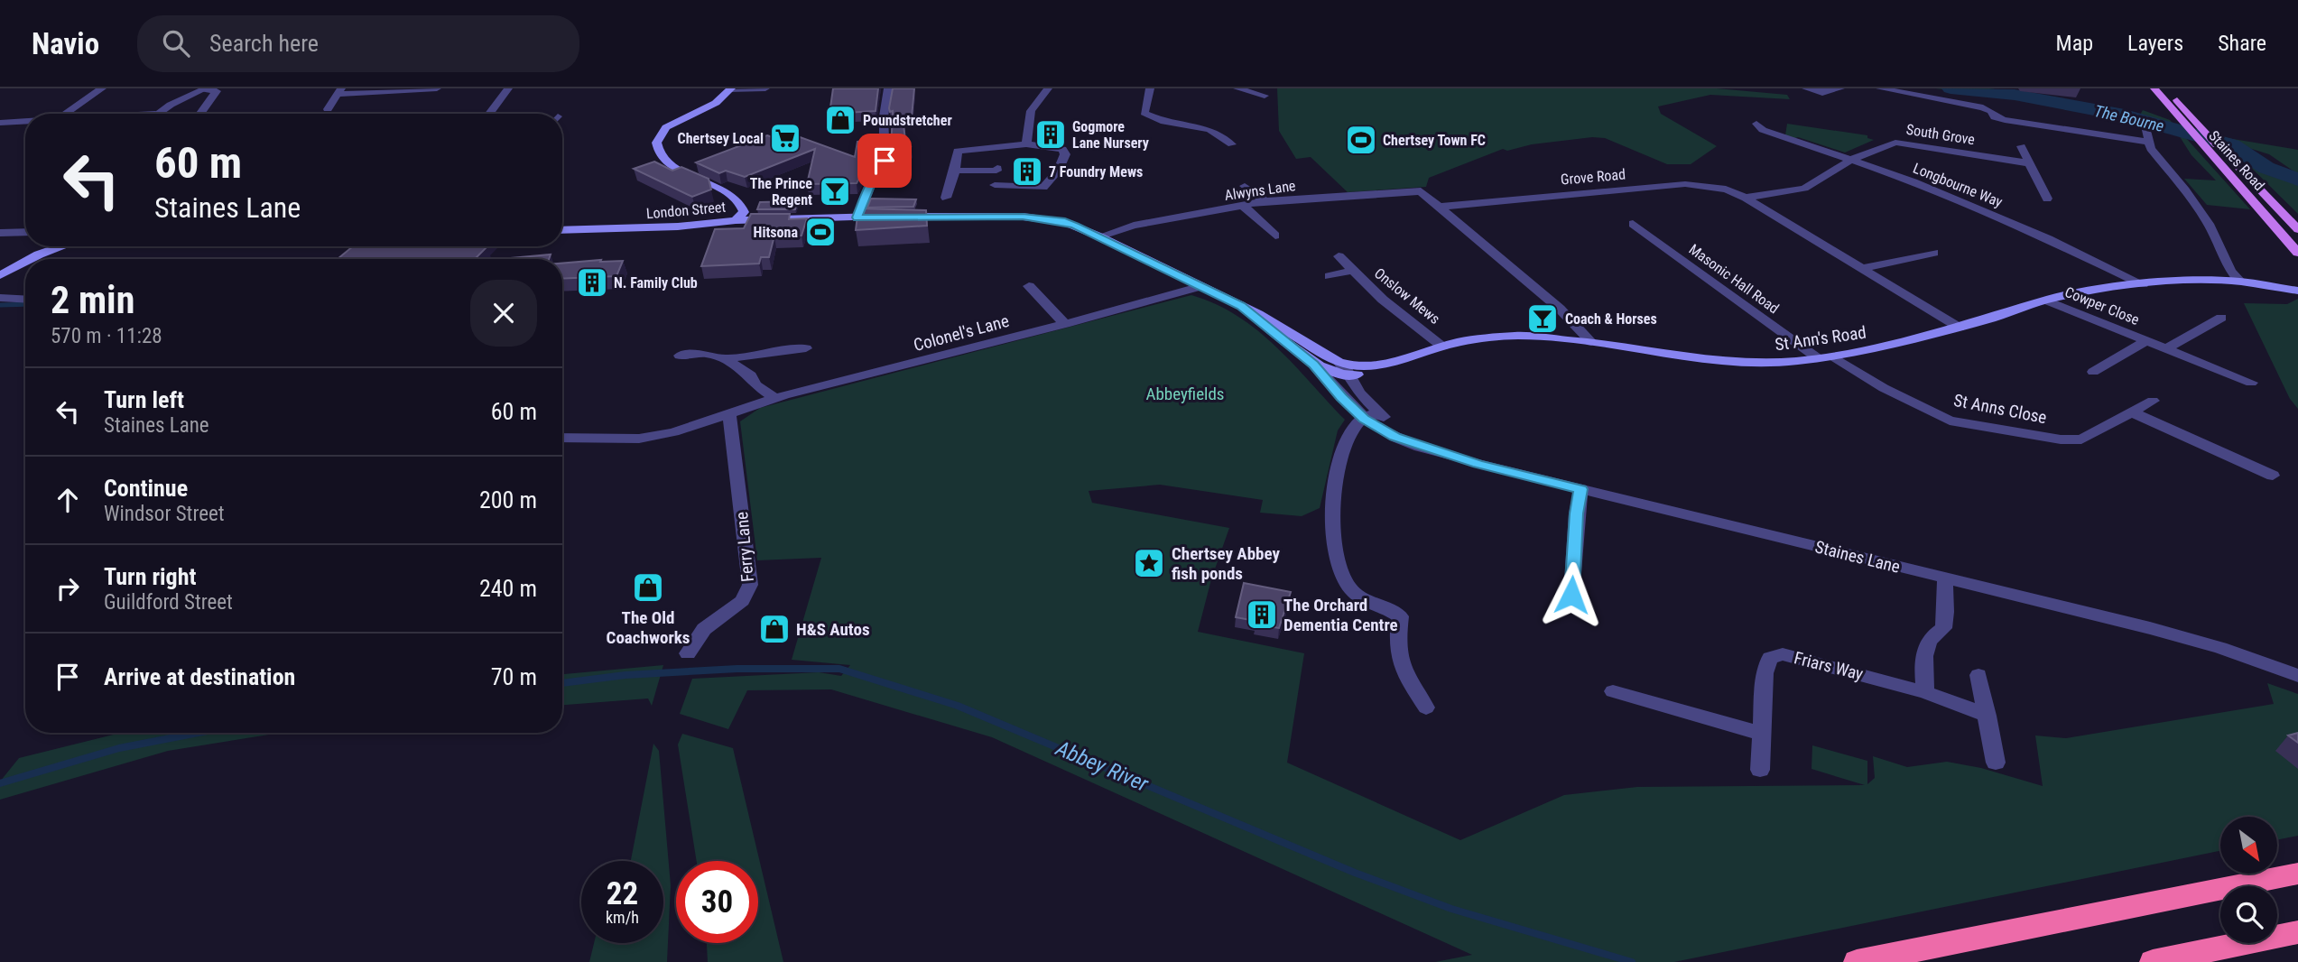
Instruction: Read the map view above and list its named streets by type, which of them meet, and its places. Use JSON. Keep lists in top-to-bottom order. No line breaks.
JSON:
{"streets":{"main road":["Staines Road","London Street","St Ann's Road","Staines Lane"],"street":["South Grove","Grove Road","Longbourne Way","Alwyns Lane","Masonic Hall Road","Onslow Mews","Cowper Close","Colonel's Lane","St Anns Close","Ferry Lane","Friars Way"]},"crossings":[["South Grove","Grove Road"],["South Grove","Longbourne Way"],["Grove Road","Longbourne Way"],["Grove Road","Alwyns Lane"],["Grove Road","St Ann's Road"],["Longbourne Way","St Ann's Road"],["Alwyns Lane","London Street"],["London Street","Colonel's Lane"],["London Street","Staines Lane"],["Masonic Hall Road","St Ann's Road"],["Onslow Mews","St Ann's Road"],["Cowper Close","St Ann's Road"],["Colonel's Lane","Ferry Lane"],["St Ann's Road","St Anns Close"],["St Ann's Road","Staines Lane"]],"water":["The Bourne","Abbey River"],"parks":["Abbeyfields"],"places":{"shop":["Poundstretcher","The Old Coachworks","H&S Autos"],"building":["Gogmore Lane Nursery","7 Foundry Mews","N. Family Club","The Orchard Dementia Centre"],"supermarket":["Chertsey Local"],"sports":["Chertsey Town FC","Hitsona"],"bar":["The Prince Regent","Coach & Horses"],"place":["Chertsey Abbey fish ponds"]},"north":"bottom right","page":{"header":"Navio","search":"Search here","nav":["Map","Layers","Share"],"turn":["60 m","Staines Lane"],"heading":["2 min","570 m · 11:28"],"list":[{"name":"Turn left","note":"Staines Lane","value":"60 m"},{"name":"Continue","note":"Windsor Street","value":"200 m"},{"name":"Turn right","note":"Guildford Street","value":"240 m"},{"name":"Arrive at destination","value":"70 m"}],"speed":"22 km/h","limit":"30"}}
